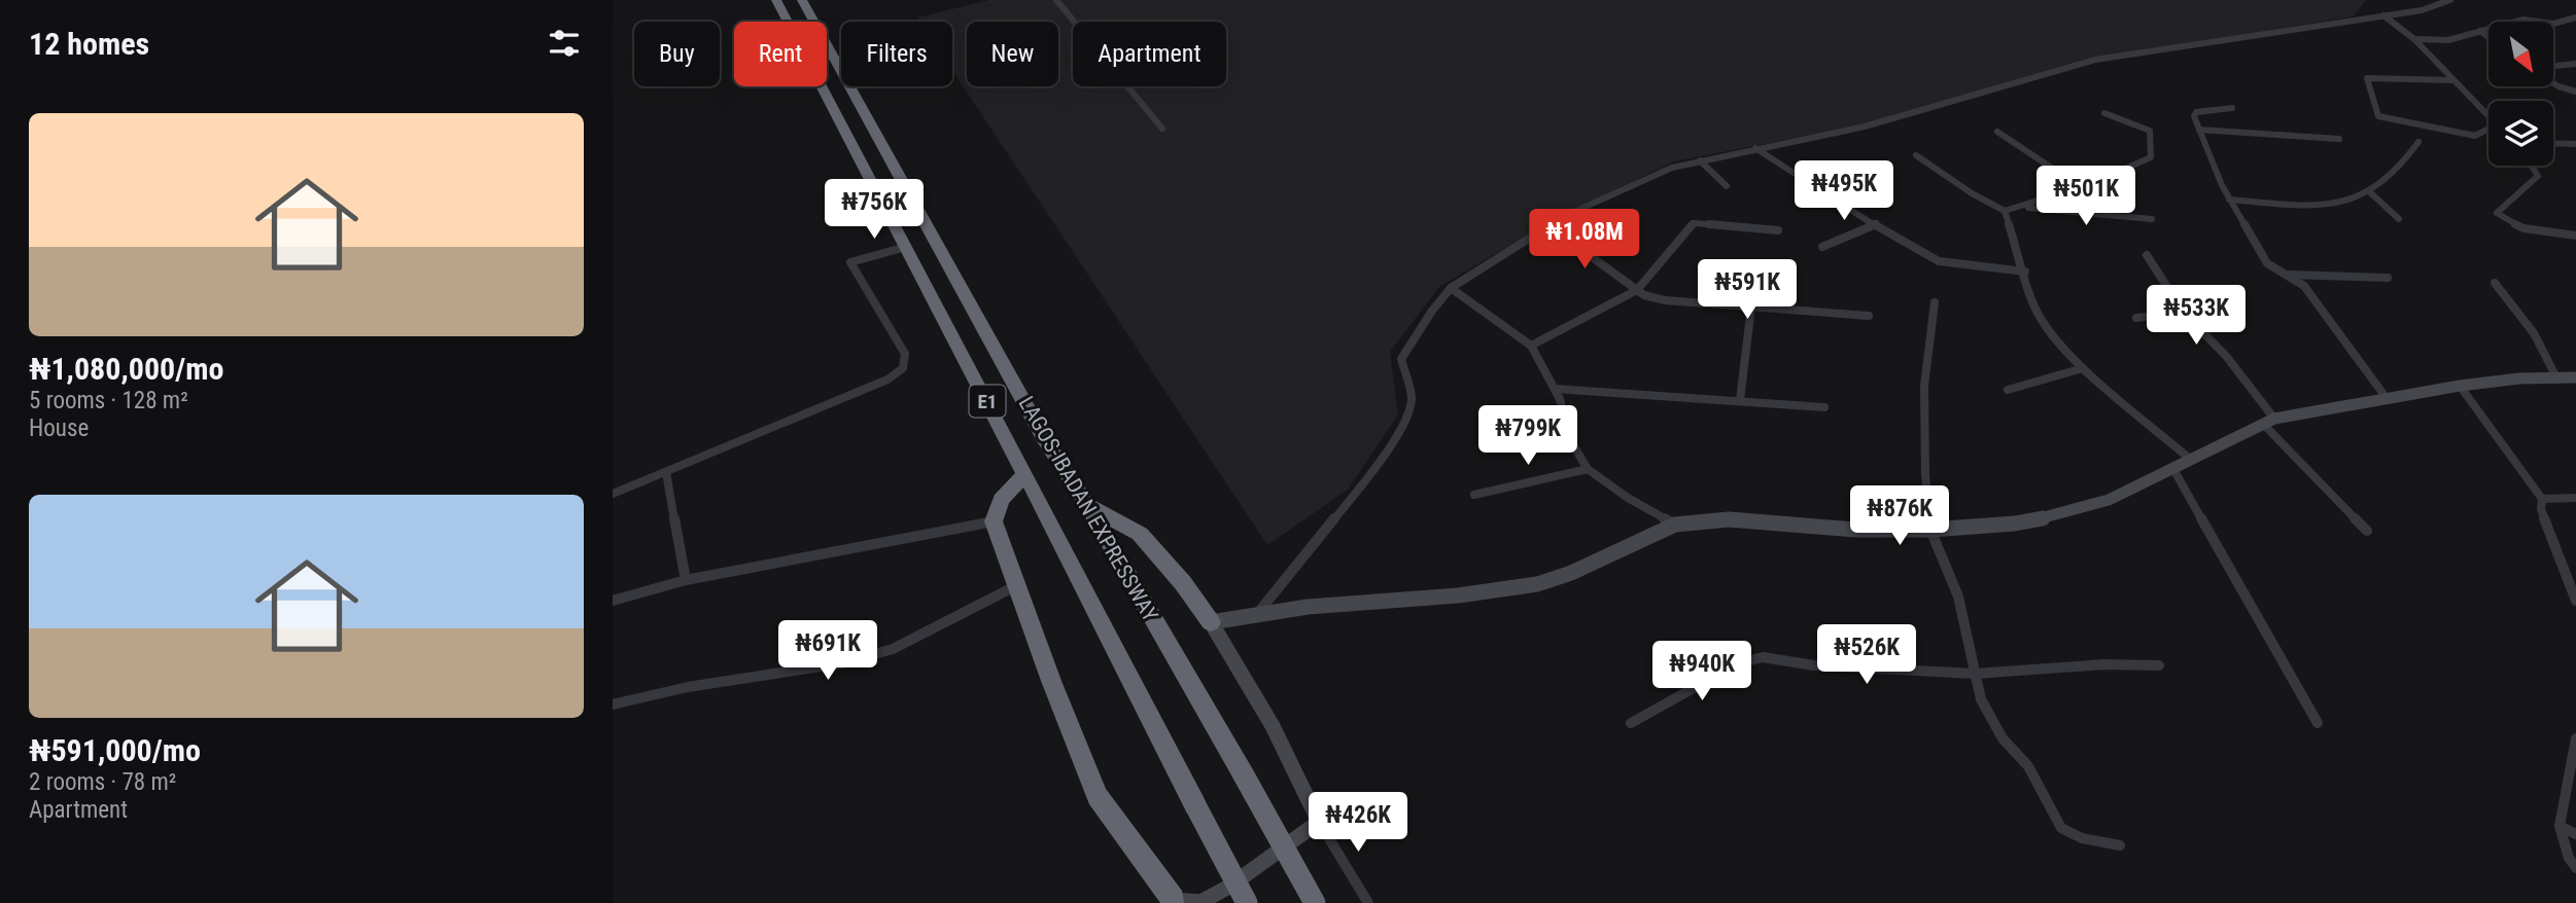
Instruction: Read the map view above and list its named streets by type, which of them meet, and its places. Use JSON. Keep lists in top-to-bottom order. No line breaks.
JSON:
{"streets":{"highway":["E1","LAGOS-IBADAN EXPRESSWAY"]},"north":"bottom right","page":{"heading":"12 homes","chip":["Buy","Rent","Filters","New","Apartment"],"list":[{"name":"₦1,080,000/mo","note":"5 rooms · 128 m² · House"},{"name":"₦591,000/mo","note":"2 rooms · 78 m² · Apartment"}],"price":["₦495K","₦501K","₦756K","₦1.08M","₦591K","₦533K","₦799K","₦876K","₦691K","₦526K","₦940K","₦426K"]}}
